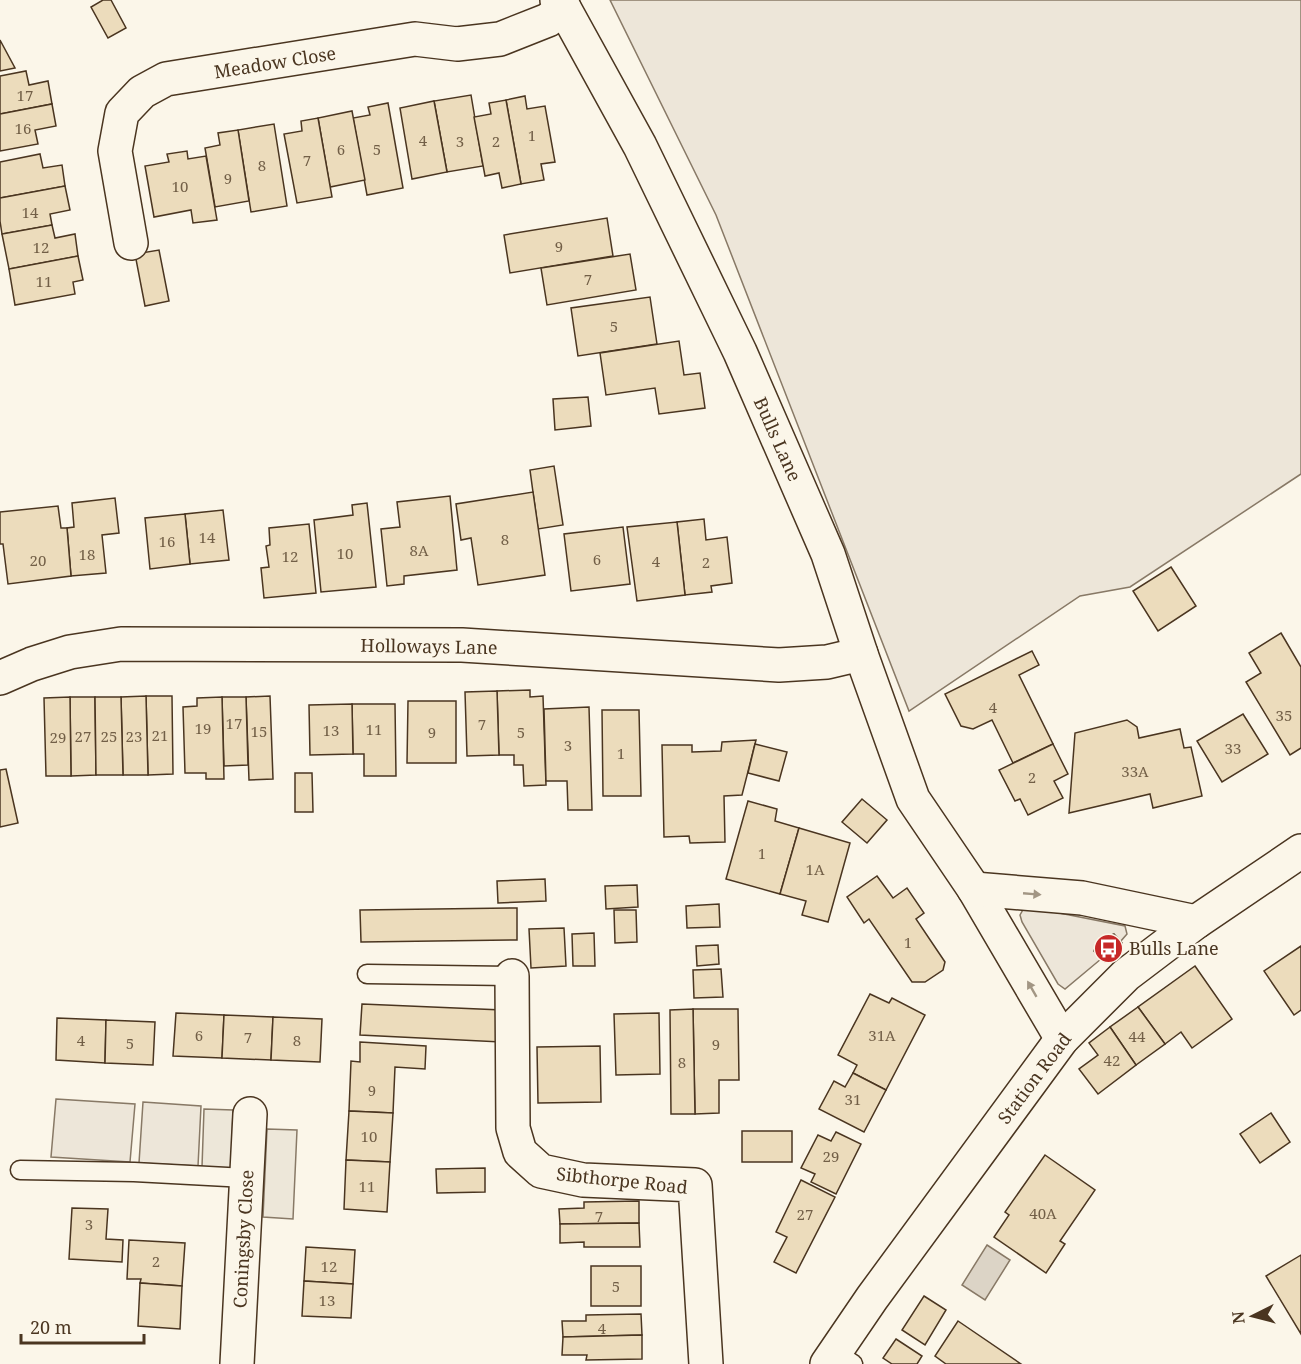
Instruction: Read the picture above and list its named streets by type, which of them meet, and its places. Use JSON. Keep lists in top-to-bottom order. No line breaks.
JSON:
{"streets":{"street":["Meadow Close","Bulls Lane","Holloways Lane","Station Road","Sibthorpe Road","Coningsby Close"]},"crossings":[["Meadow Close","Bulls Lane"],["Bulls Lane","Holloways Lane"],["Bulls Lane","Station Road"]],"places":{"bus stop":["Bulls Lane"]},"house_numbers":["17","16","1","4","3","2","6","5","7","8","9","10","14","9","12","7","11","5","14","8","16","8A","10","18","12","6","20","4","2","4","35","17","7","19","11","13","15","9","5","21","27","25","23","29","3","33","1","33A","2","1","1A","1","6","31A","44","7","4","8","5","9","42","8","9","31","10","29","11","40A","27","7","3","2","12","5","13","4"],"scale_bar":"20 m","north":"left"}
